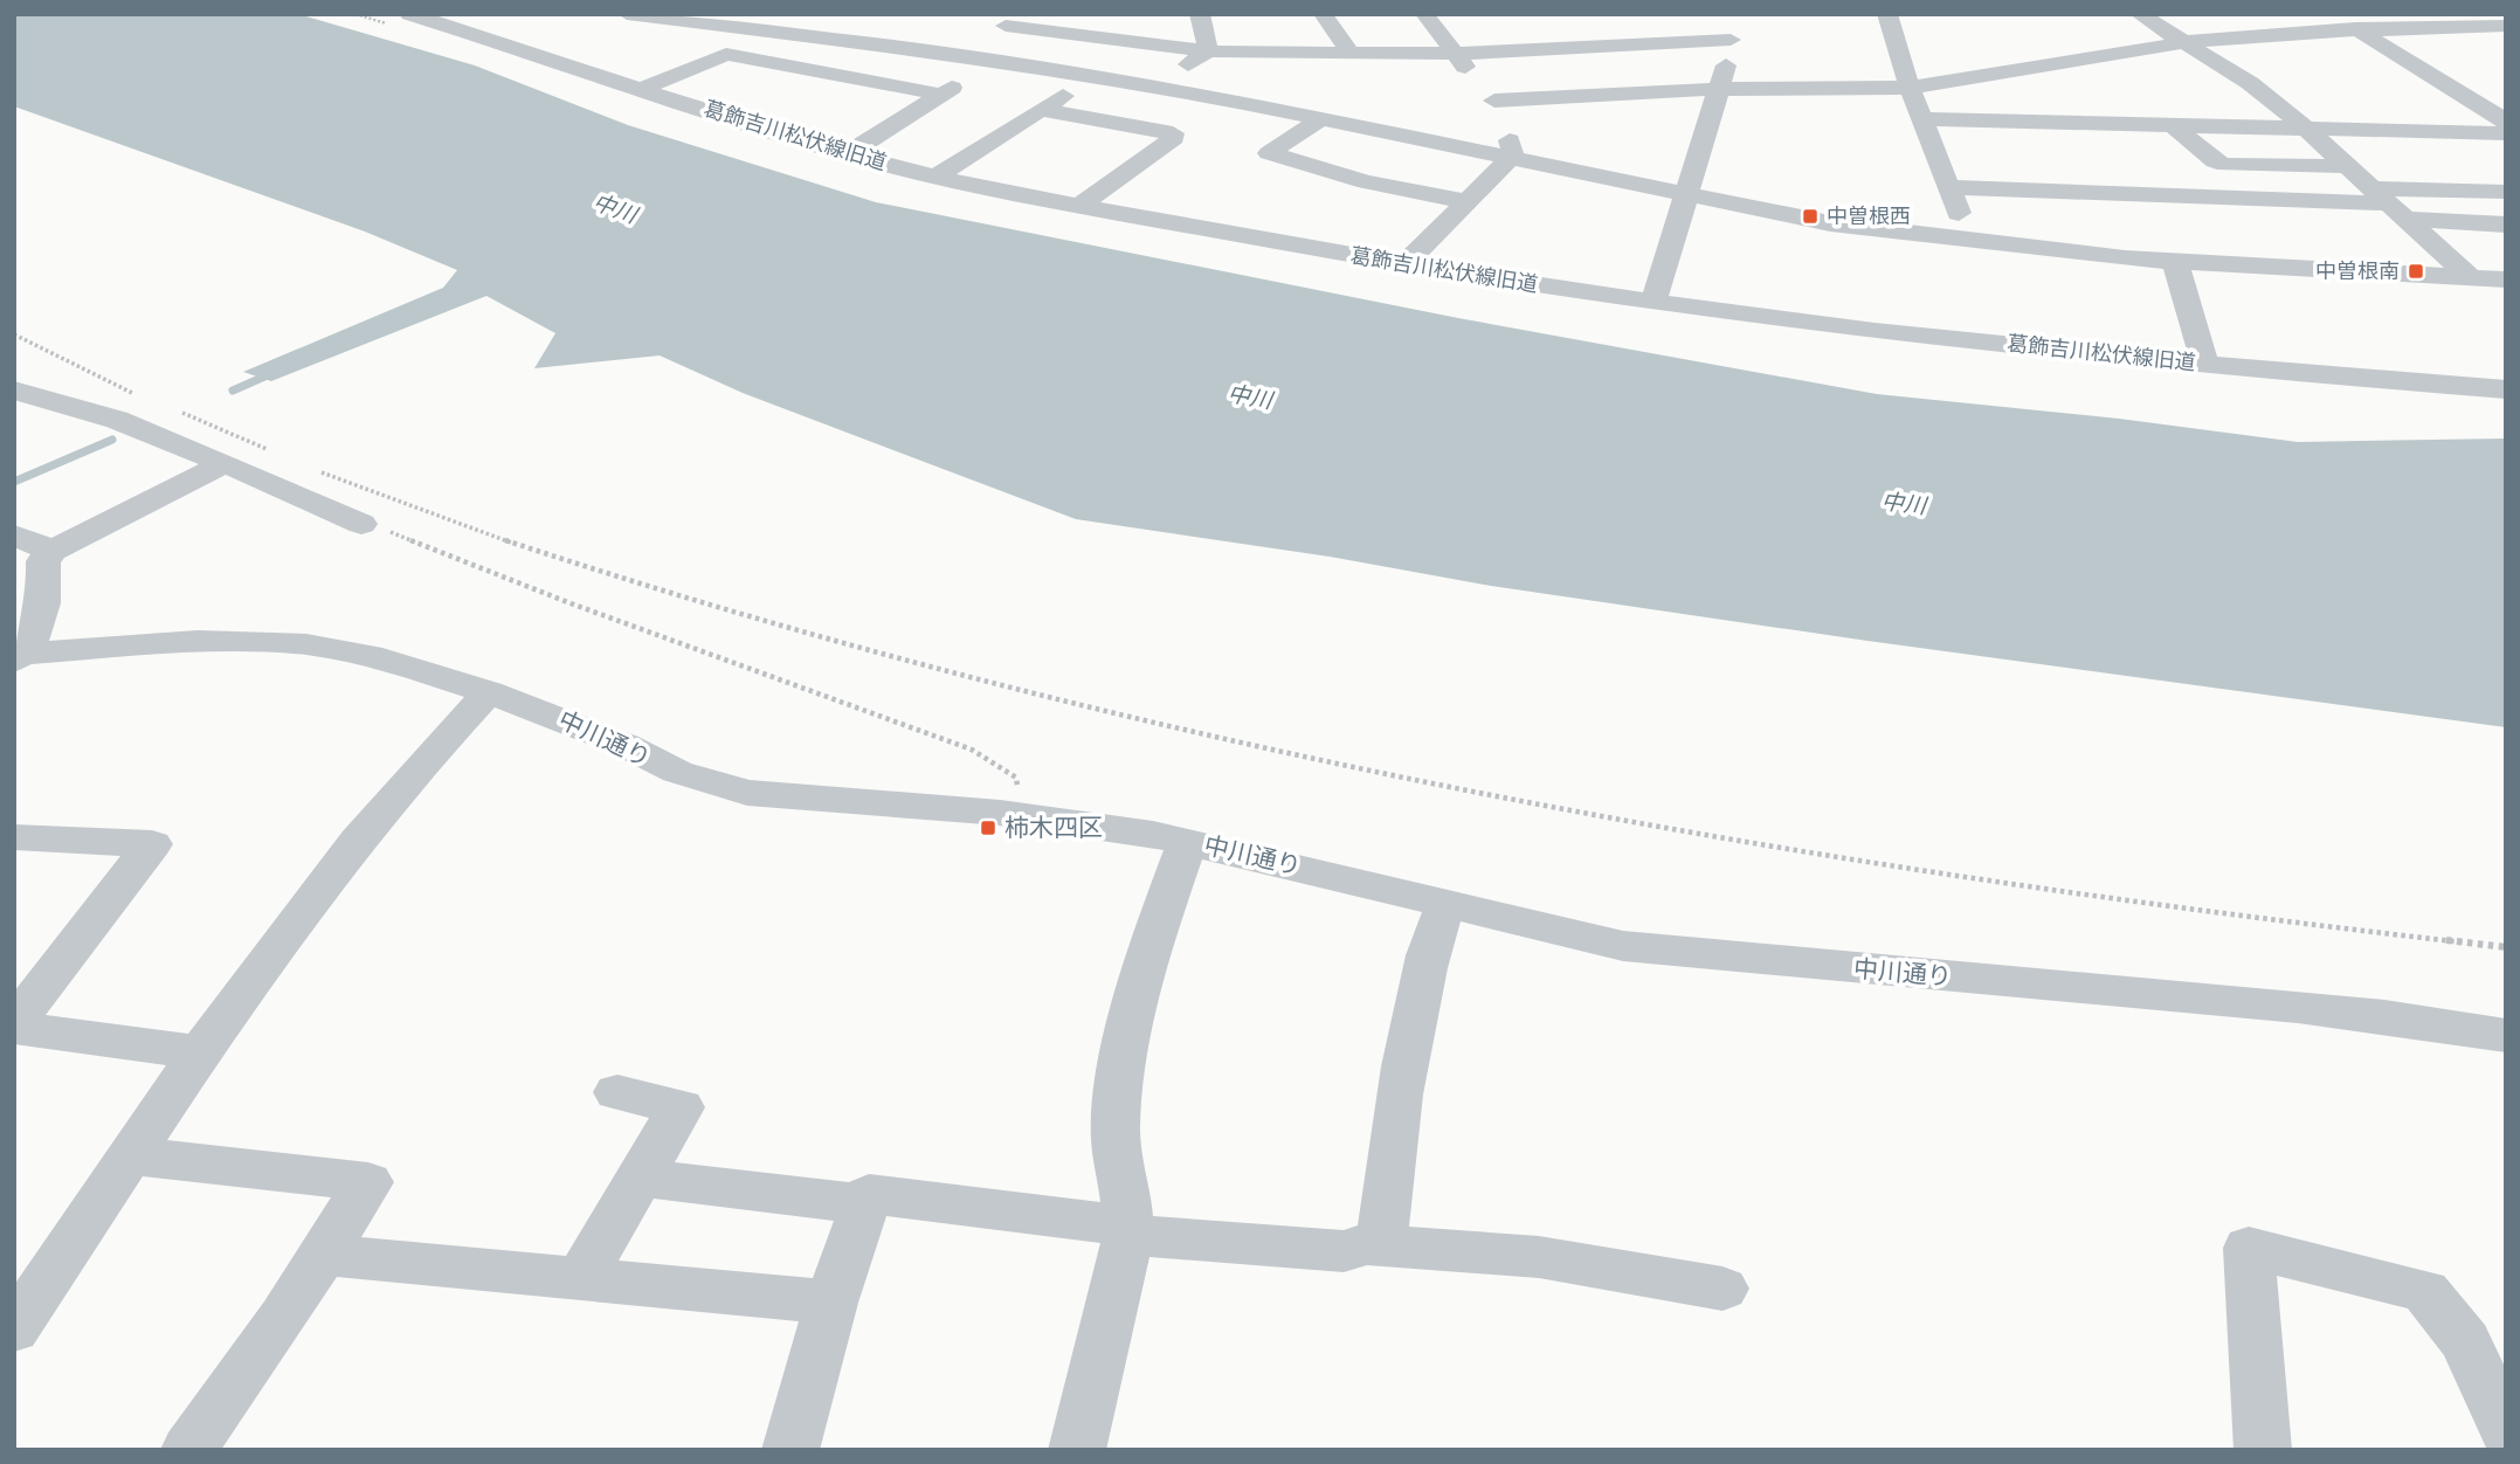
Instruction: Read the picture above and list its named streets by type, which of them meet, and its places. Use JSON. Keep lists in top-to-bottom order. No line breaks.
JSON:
{"streets":{"street":["葛飾吉川松伏線旧道","中川通り"]},"water":["中川"],"places":{"transit":["中曽根西","中曽根南","柿木四区"]}}
